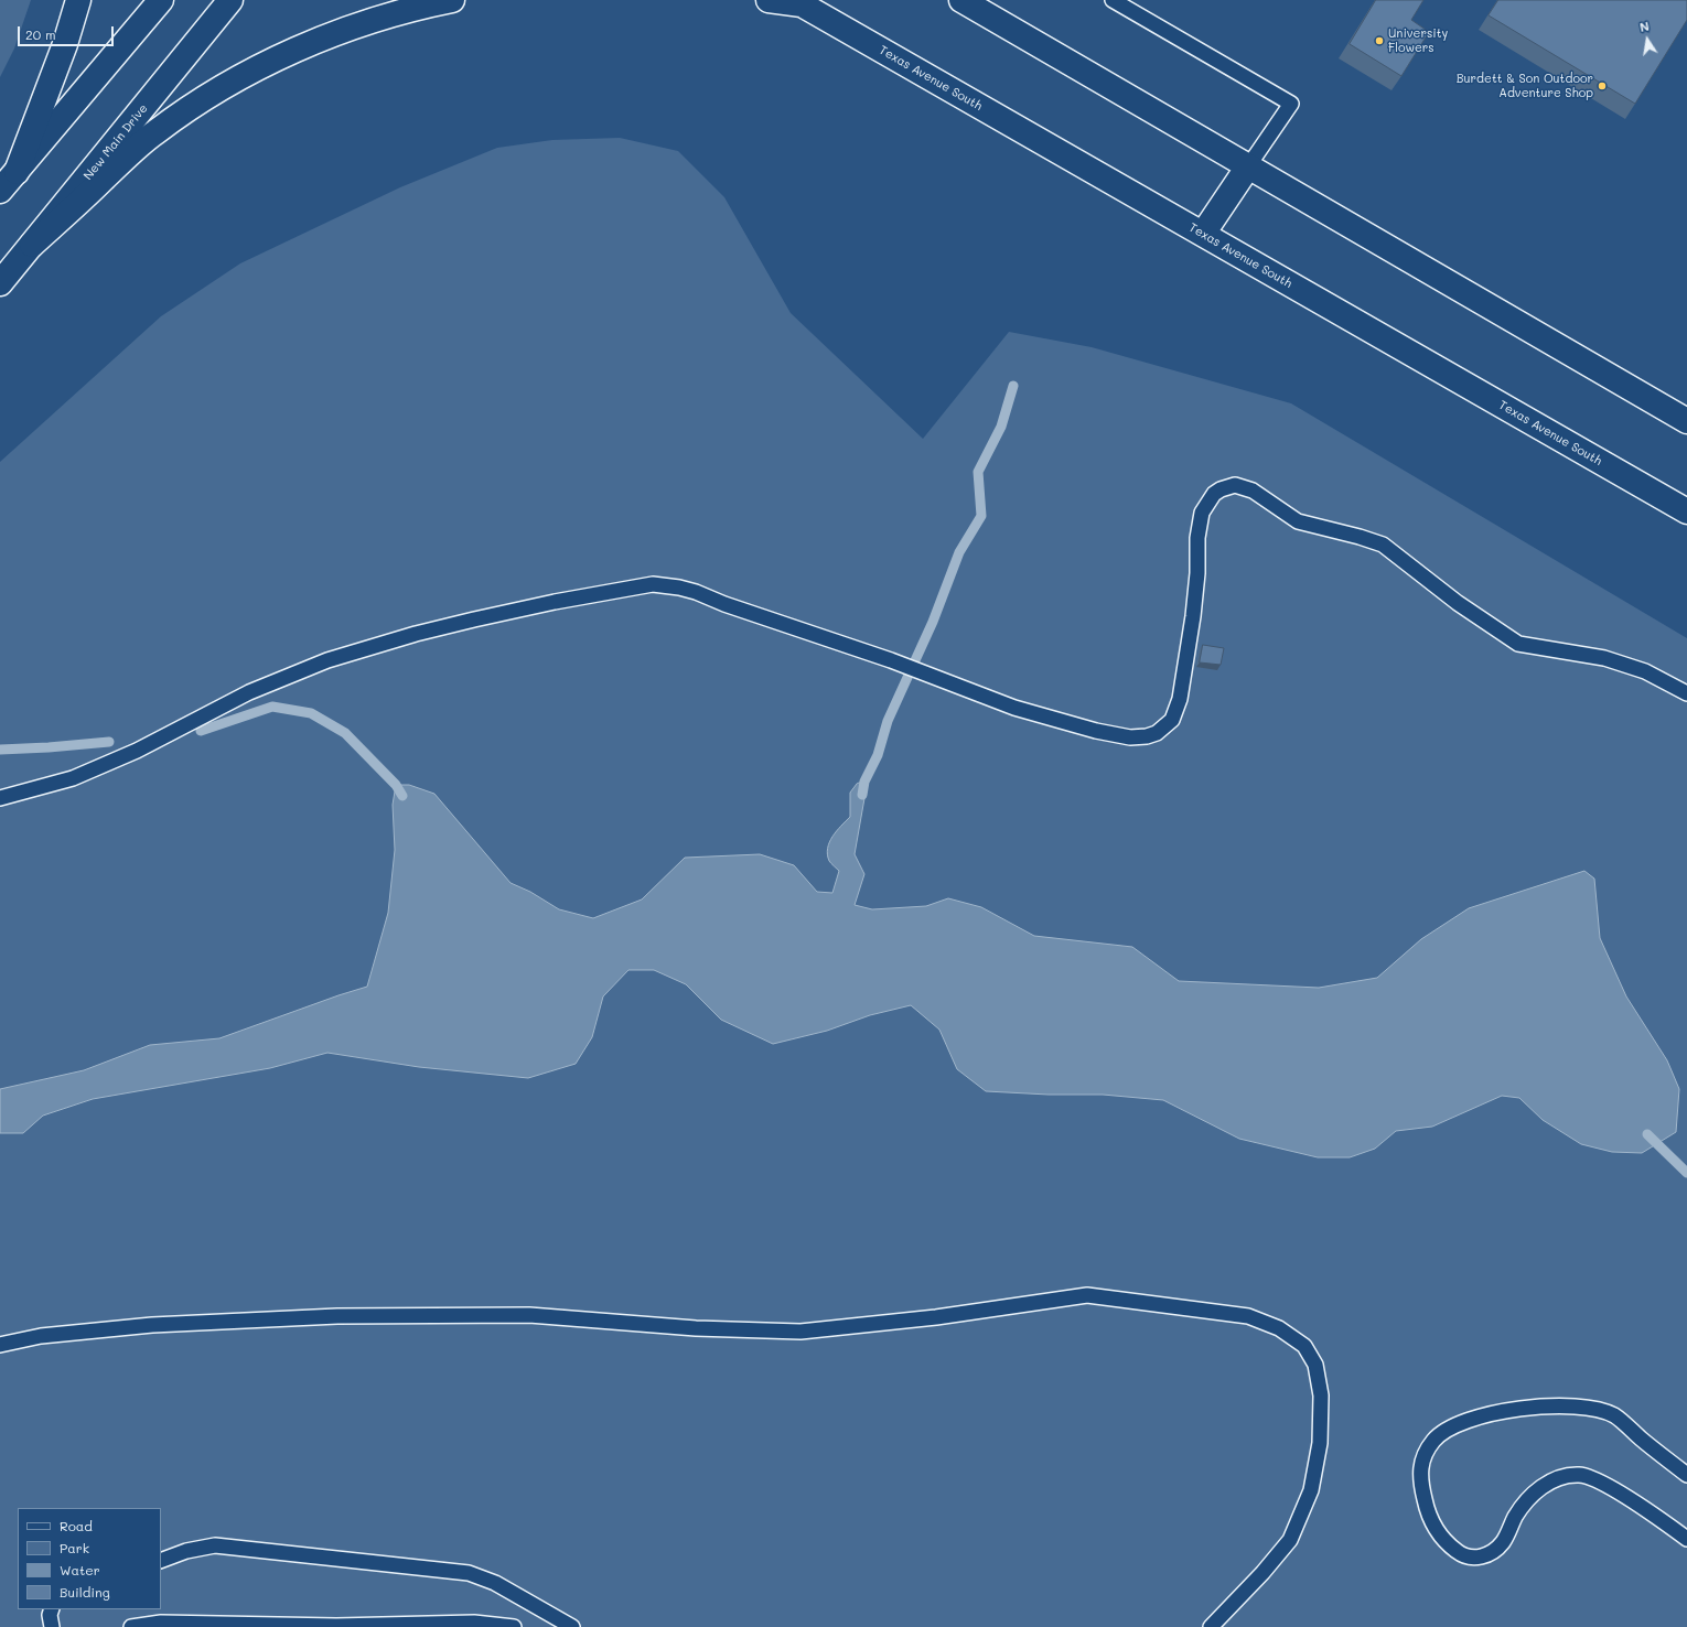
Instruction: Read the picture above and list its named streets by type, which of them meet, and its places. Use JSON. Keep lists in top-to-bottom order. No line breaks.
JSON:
{"streets":{"main road":["Texas Avenue South","New Main Drive"]},"places":["University Flowers","Burdett & Son Outdoor Adventure Shop"],"legend":["Road","Park","Water","Building"],"scale_bar":"20 m","north":"top"}
